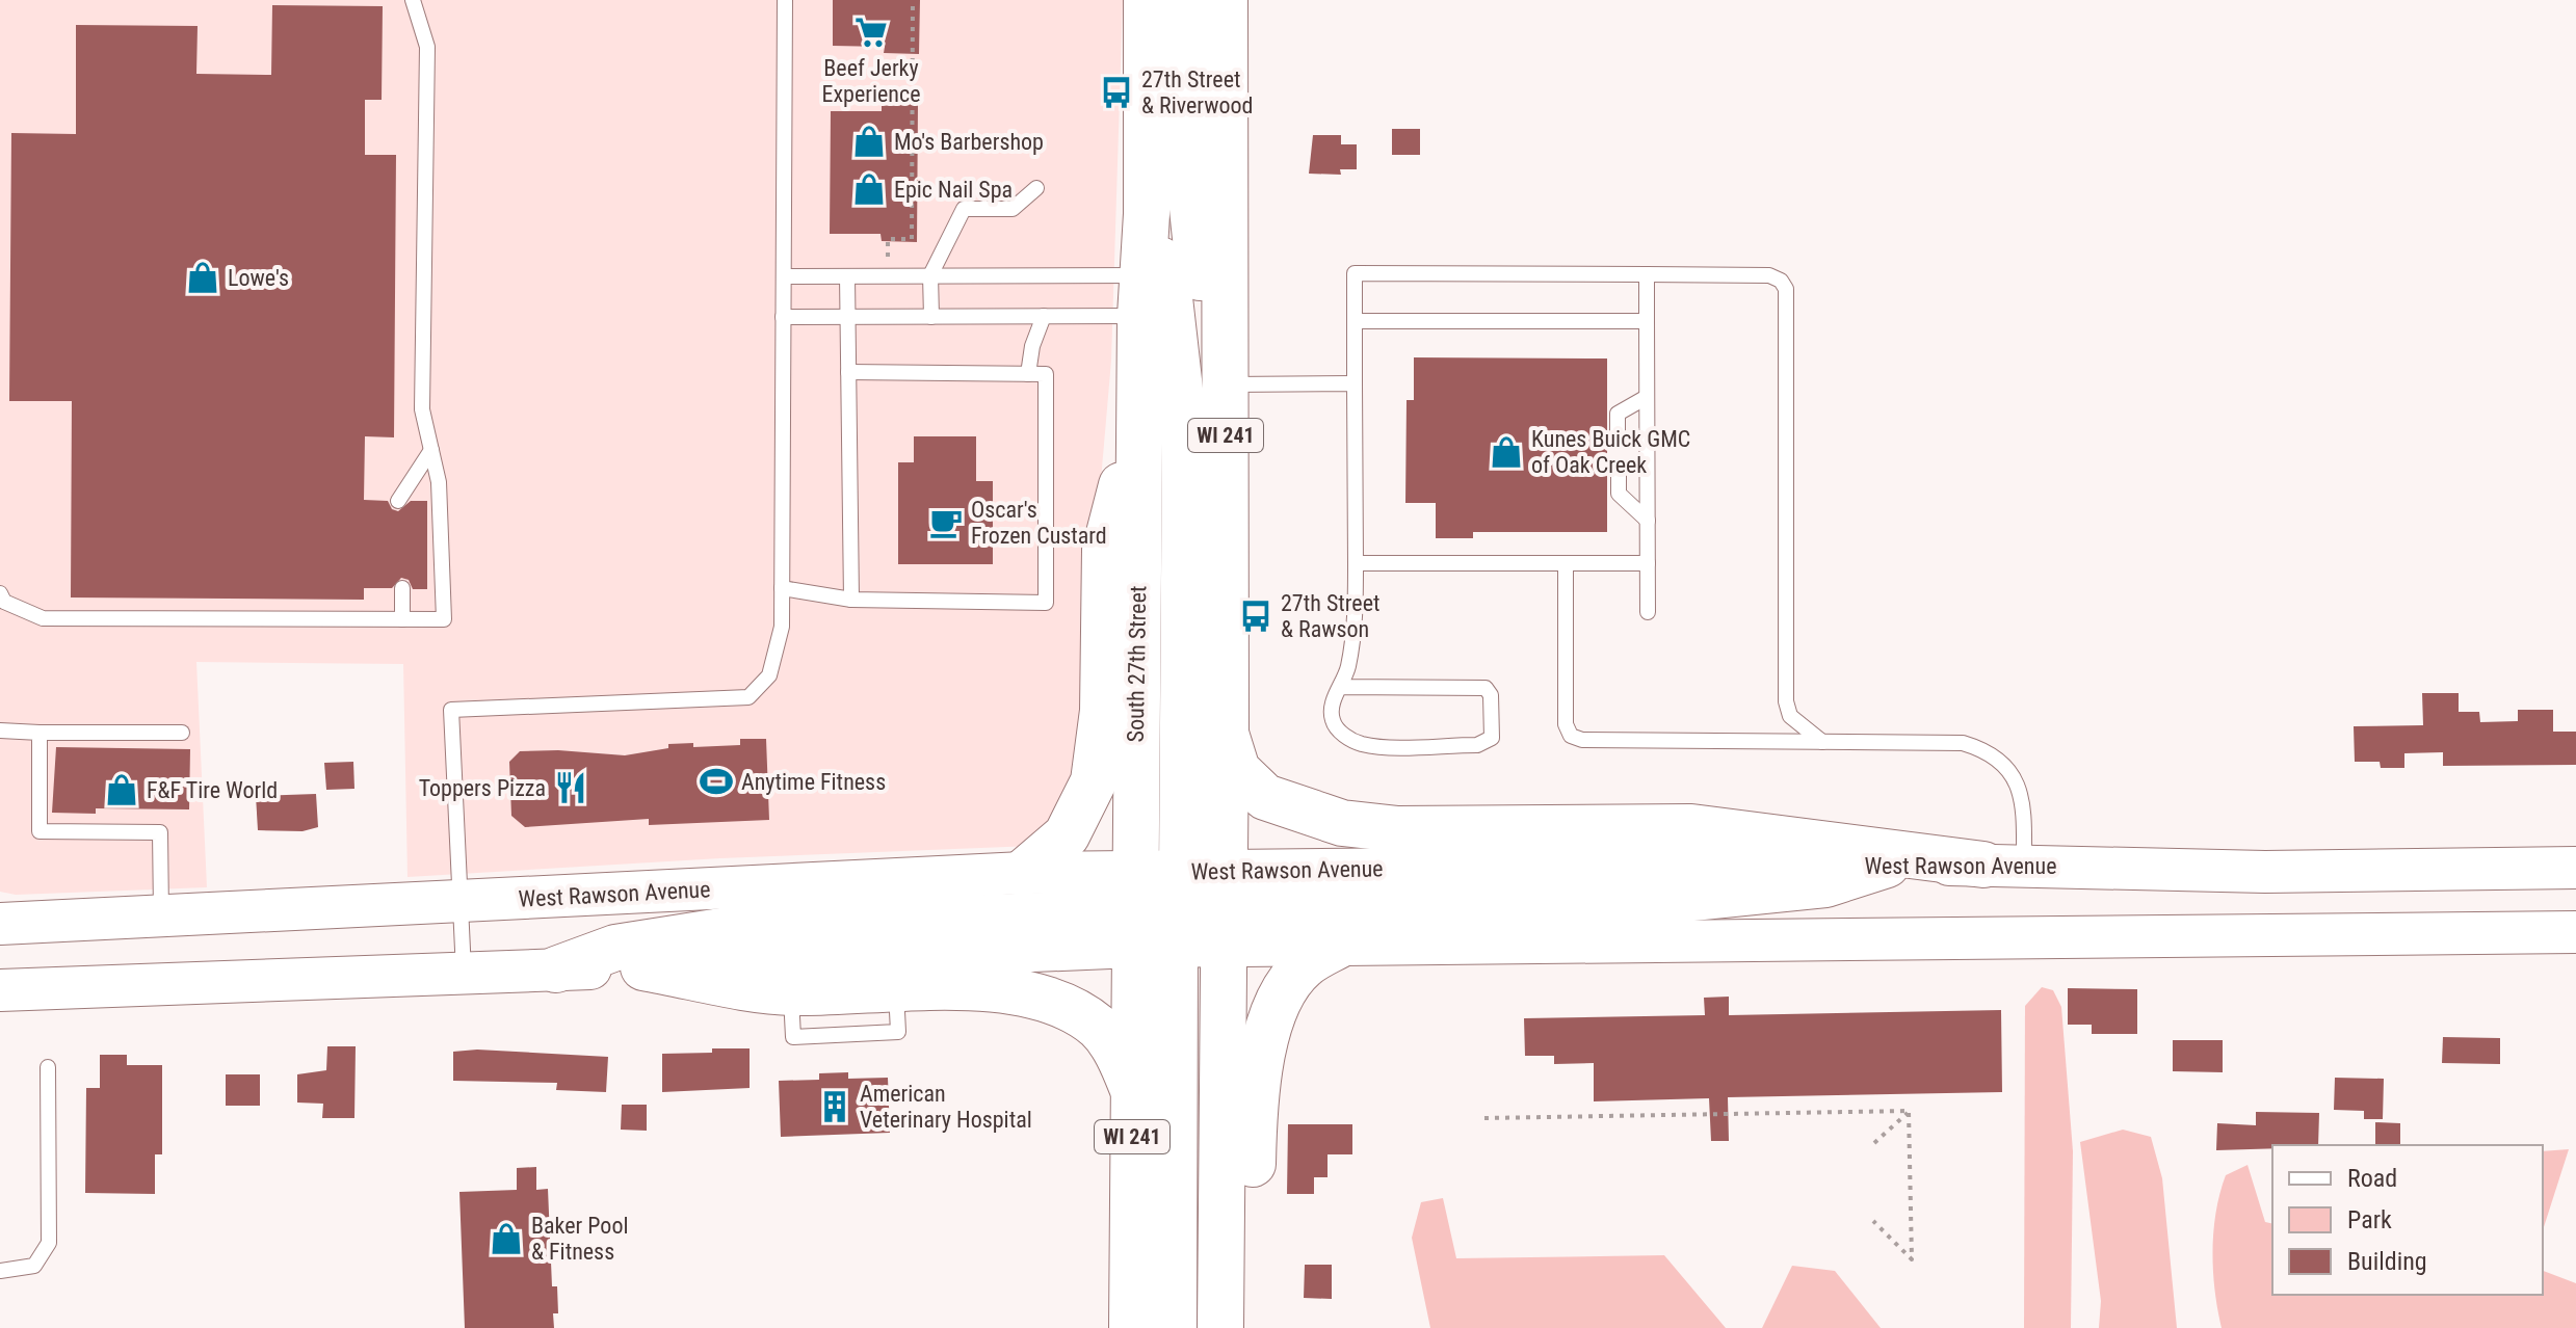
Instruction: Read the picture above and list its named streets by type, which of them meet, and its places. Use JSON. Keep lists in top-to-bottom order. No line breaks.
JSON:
{"streets":{"main road":["WI 241","South 27th Street","West Rawson Avenue"]},"crossings":[["South 27th Street","West Rawson Avenue"]],"places":{"supermarket":["Beef Jerky Experience"],"bus stop":["27th Street & Riverwood","27th Street & Rawson"],"shop":["Mo's Barbershop","Epic Nail Spa","Lowe's","Kunes Buick GMC of Oak Creek","F&F Tire World","Baker Pool & Fitness"],"cafe":["Oscar's Frozen Custard"],"sports":["Anytime Fitness"],"restaurant":["Toppers Pizza"],"building":["American Veterinary Hospital"]},"legend":["Road","Park","Building"]}
